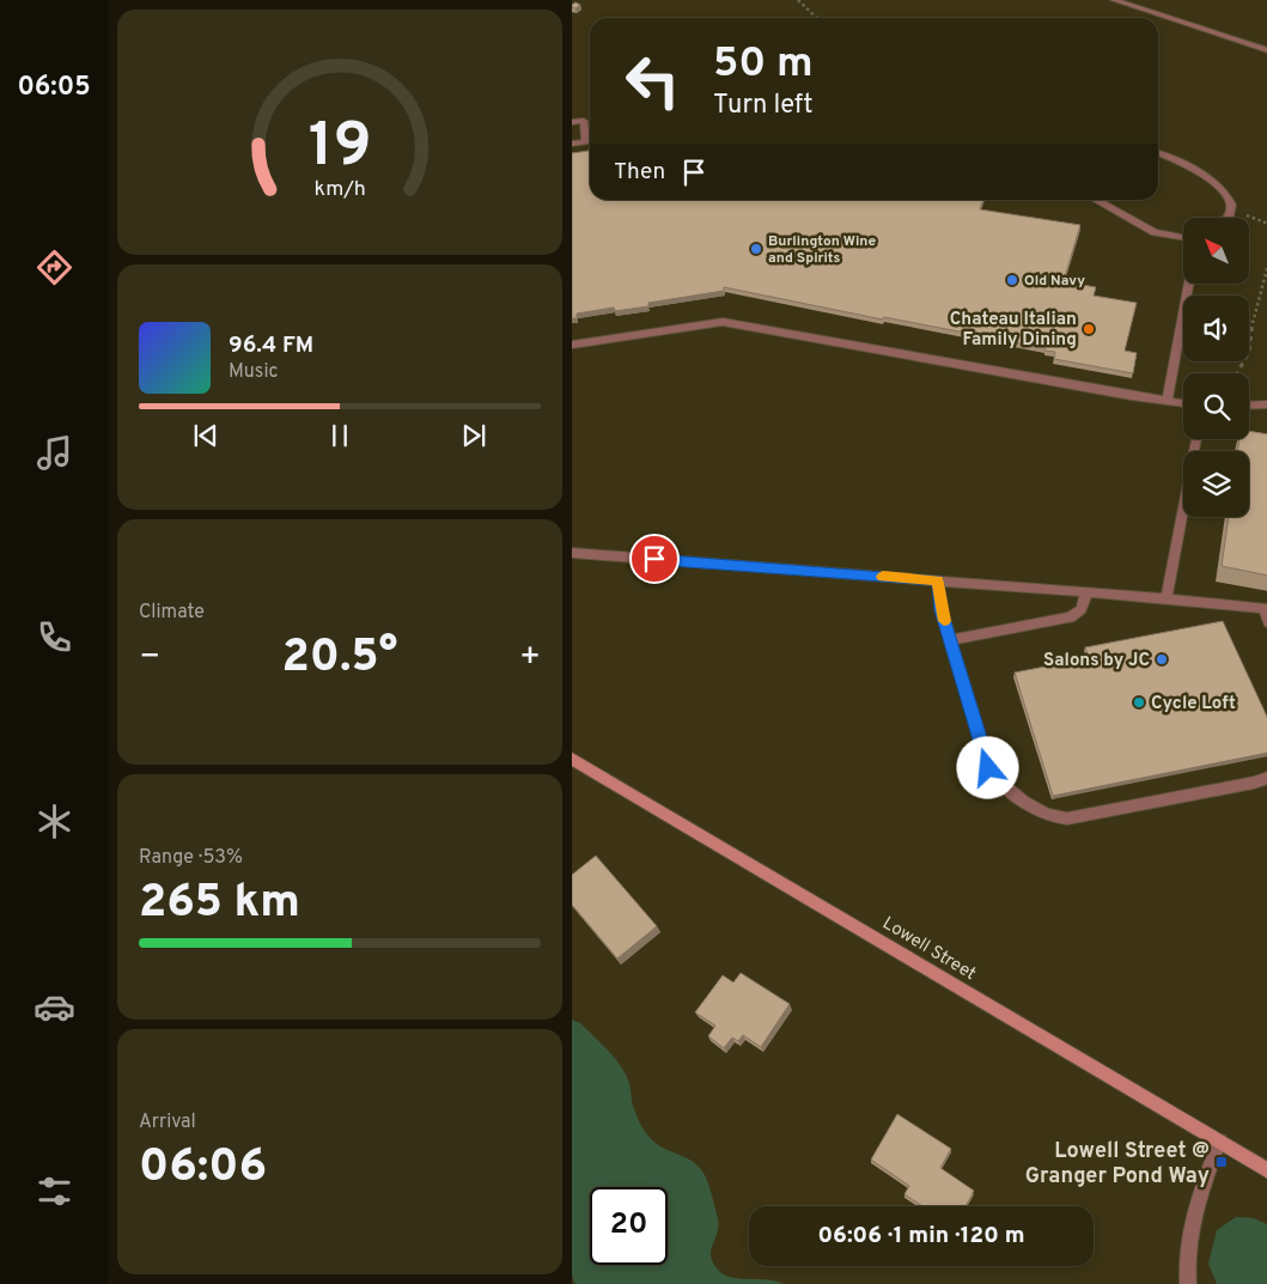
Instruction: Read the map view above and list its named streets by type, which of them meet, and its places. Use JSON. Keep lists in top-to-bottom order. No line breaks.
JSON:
{"streets":{"main road":["Lowell Street"]},"places":{"other":["Burlington Wine and Spirits","Old Navy","Chateau Italian Family Dining","Salons by JC","Cycle Loft"],"transit":["Lowell Street @ Granger Pond Way"]},"north":"top left","page":{"tabs":"06:05","turn":["50 m","Turn left"],"then":"Then","song":["96.4 FM","Music"],"tile":["Climate",["Range · 53%","265 km"],["Arrival","06:06"]],"heat":["−","20.5°","+"],"limit":"20","trip":"06:06 · 1 min · 120 m","gauge":["19","km/h"]}}
